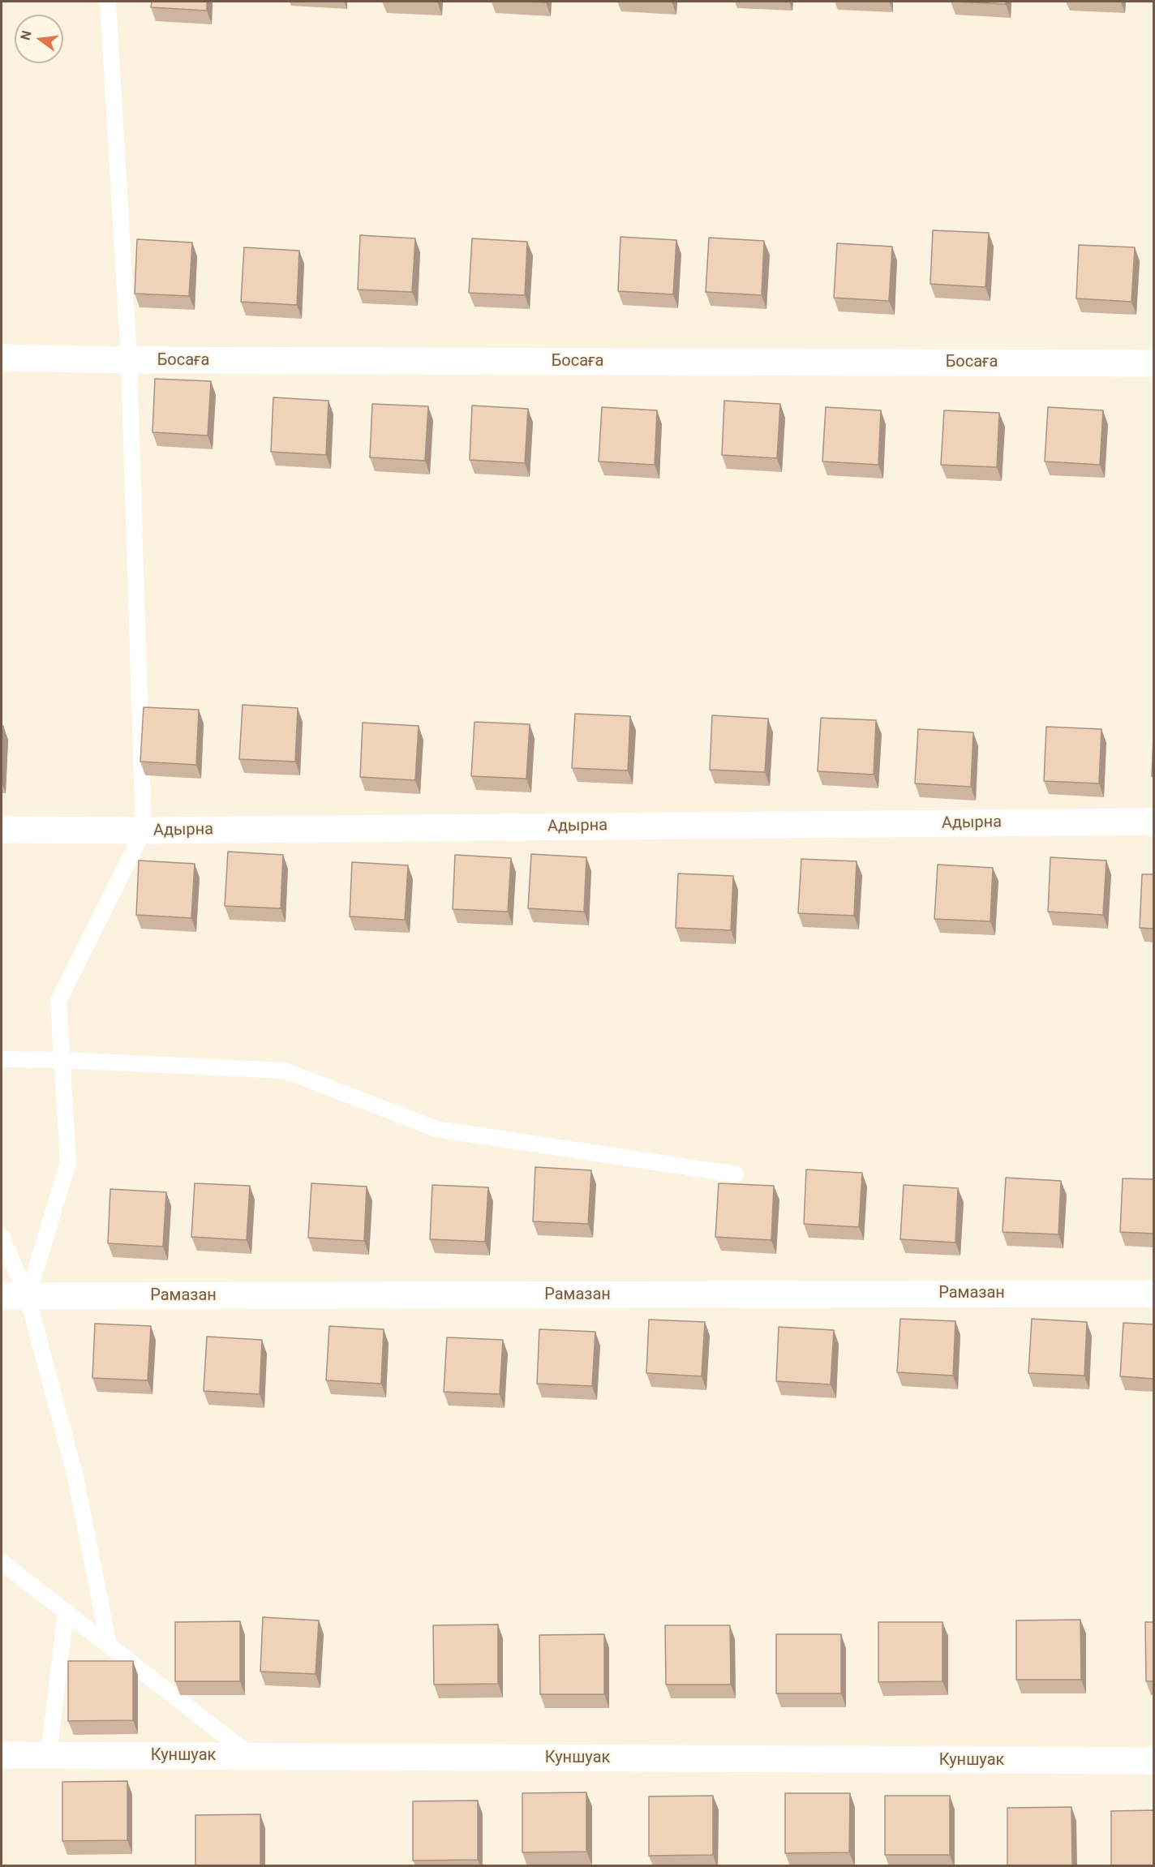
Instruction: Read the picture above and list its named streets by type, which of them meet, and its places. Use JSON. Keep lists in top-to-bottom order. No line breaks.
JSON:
{"streets":{"street":["Босаға","Адырна","Рамазан","Куншуак"]},"north":"left"}
